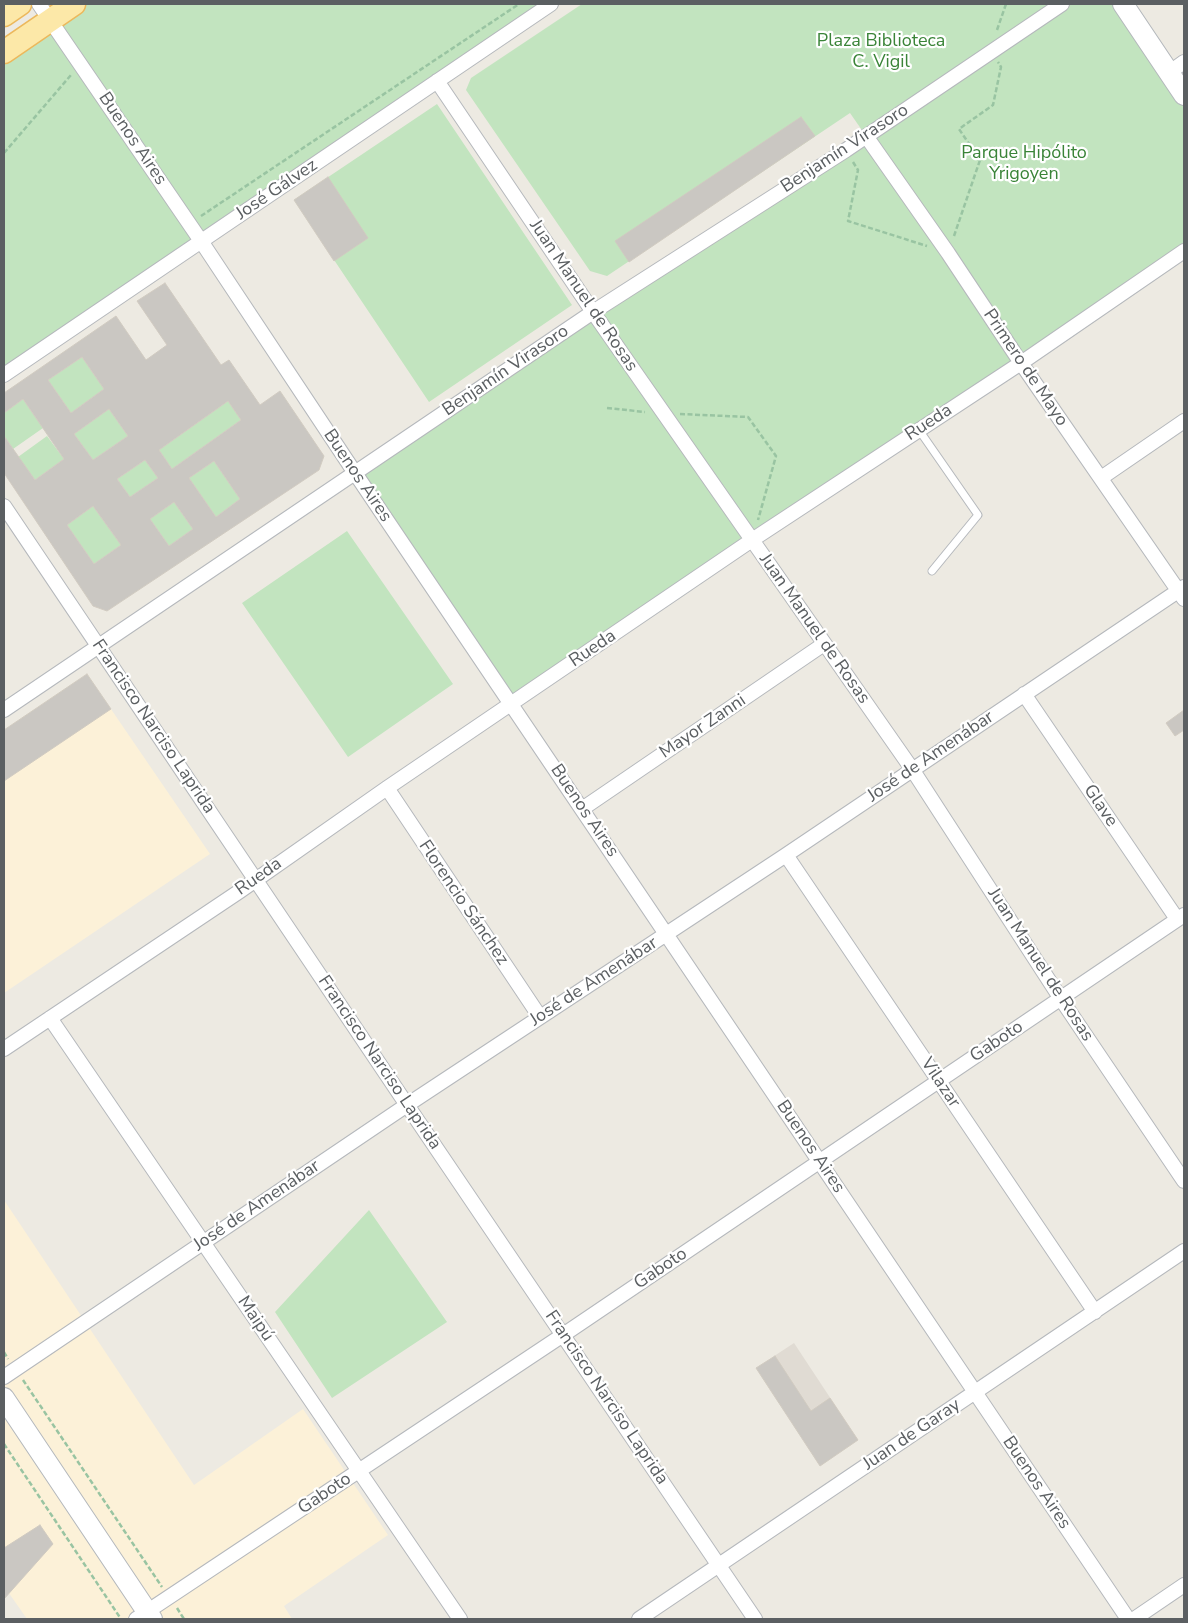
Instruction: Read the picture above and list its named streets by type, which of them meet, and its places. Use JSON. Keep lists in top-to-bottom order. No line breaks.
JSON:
{"streets":{"street":["Buenos Aires","Benjamín Virasoro","José Gálvez","Juan Manuel de Rosas","Primero de Mayo","Rueda","Francisco Narciso Laprida","Mayor Zanni","José de Amenábar","Glave","Florencio Sánchez","Gaboto","Vilazar","Maipú","Juan de Garay"]},"crossings":[["Buenos Aires","Benjamín Virasoro"],["Buenos Aires","José Gálvez"],["Buenos Aires","Rueda"],["Buenos Aires","Mayor Zanni"],["Buenos Aires","José de Amenábar"],["Buenos Aires","Gaboto"],["Buenos Aires","Juan de Garay"],["Benjamín Virasoro","Juan Manuel de Rosas"],["Benjamín Virasoro","Primero de Mayo"],["Benjamín Virasoro","Francisco Narciso Laprida"],["José Gálvez","Juan Manuel de Rosas"],["Juan Manuel de Rosas","Rueda"],["Juan Manuel de Rosas","Mayor Zanni"],["Juan Manuel de Rosas","José de Amenábar"],["Juan Manuel de Rosas","Gaboto"],["Primero de Mayo","Rueda"],["Primero de Mayo","José de Amenábar"],["Rueda","Francisco Narciso Laprida"],["Rueda","Florencio Sánchez"],["Rueda","Maipú"],["Francisco Narciso Laprida","José de Amenábar"],["Francisco Narciso Laprida","Gaboto"],["Francisco Narciso Laprida","Juan de Garay"],["José de Amenábar","Glave"],["José de Amenábar","Florencio Sánchez"],["José de Amenábar","Vilazar"],["José de Amenábar","Maipú"],["Glave","Gaboto"],["Gaboto","Vilazar"],["Gaboto","Maipú"],["Vilazar","Juan de Garay"]],"parks":["Plaza Biblioteca C. Vigil","Parque Hipólito Yrigoyen"]}
